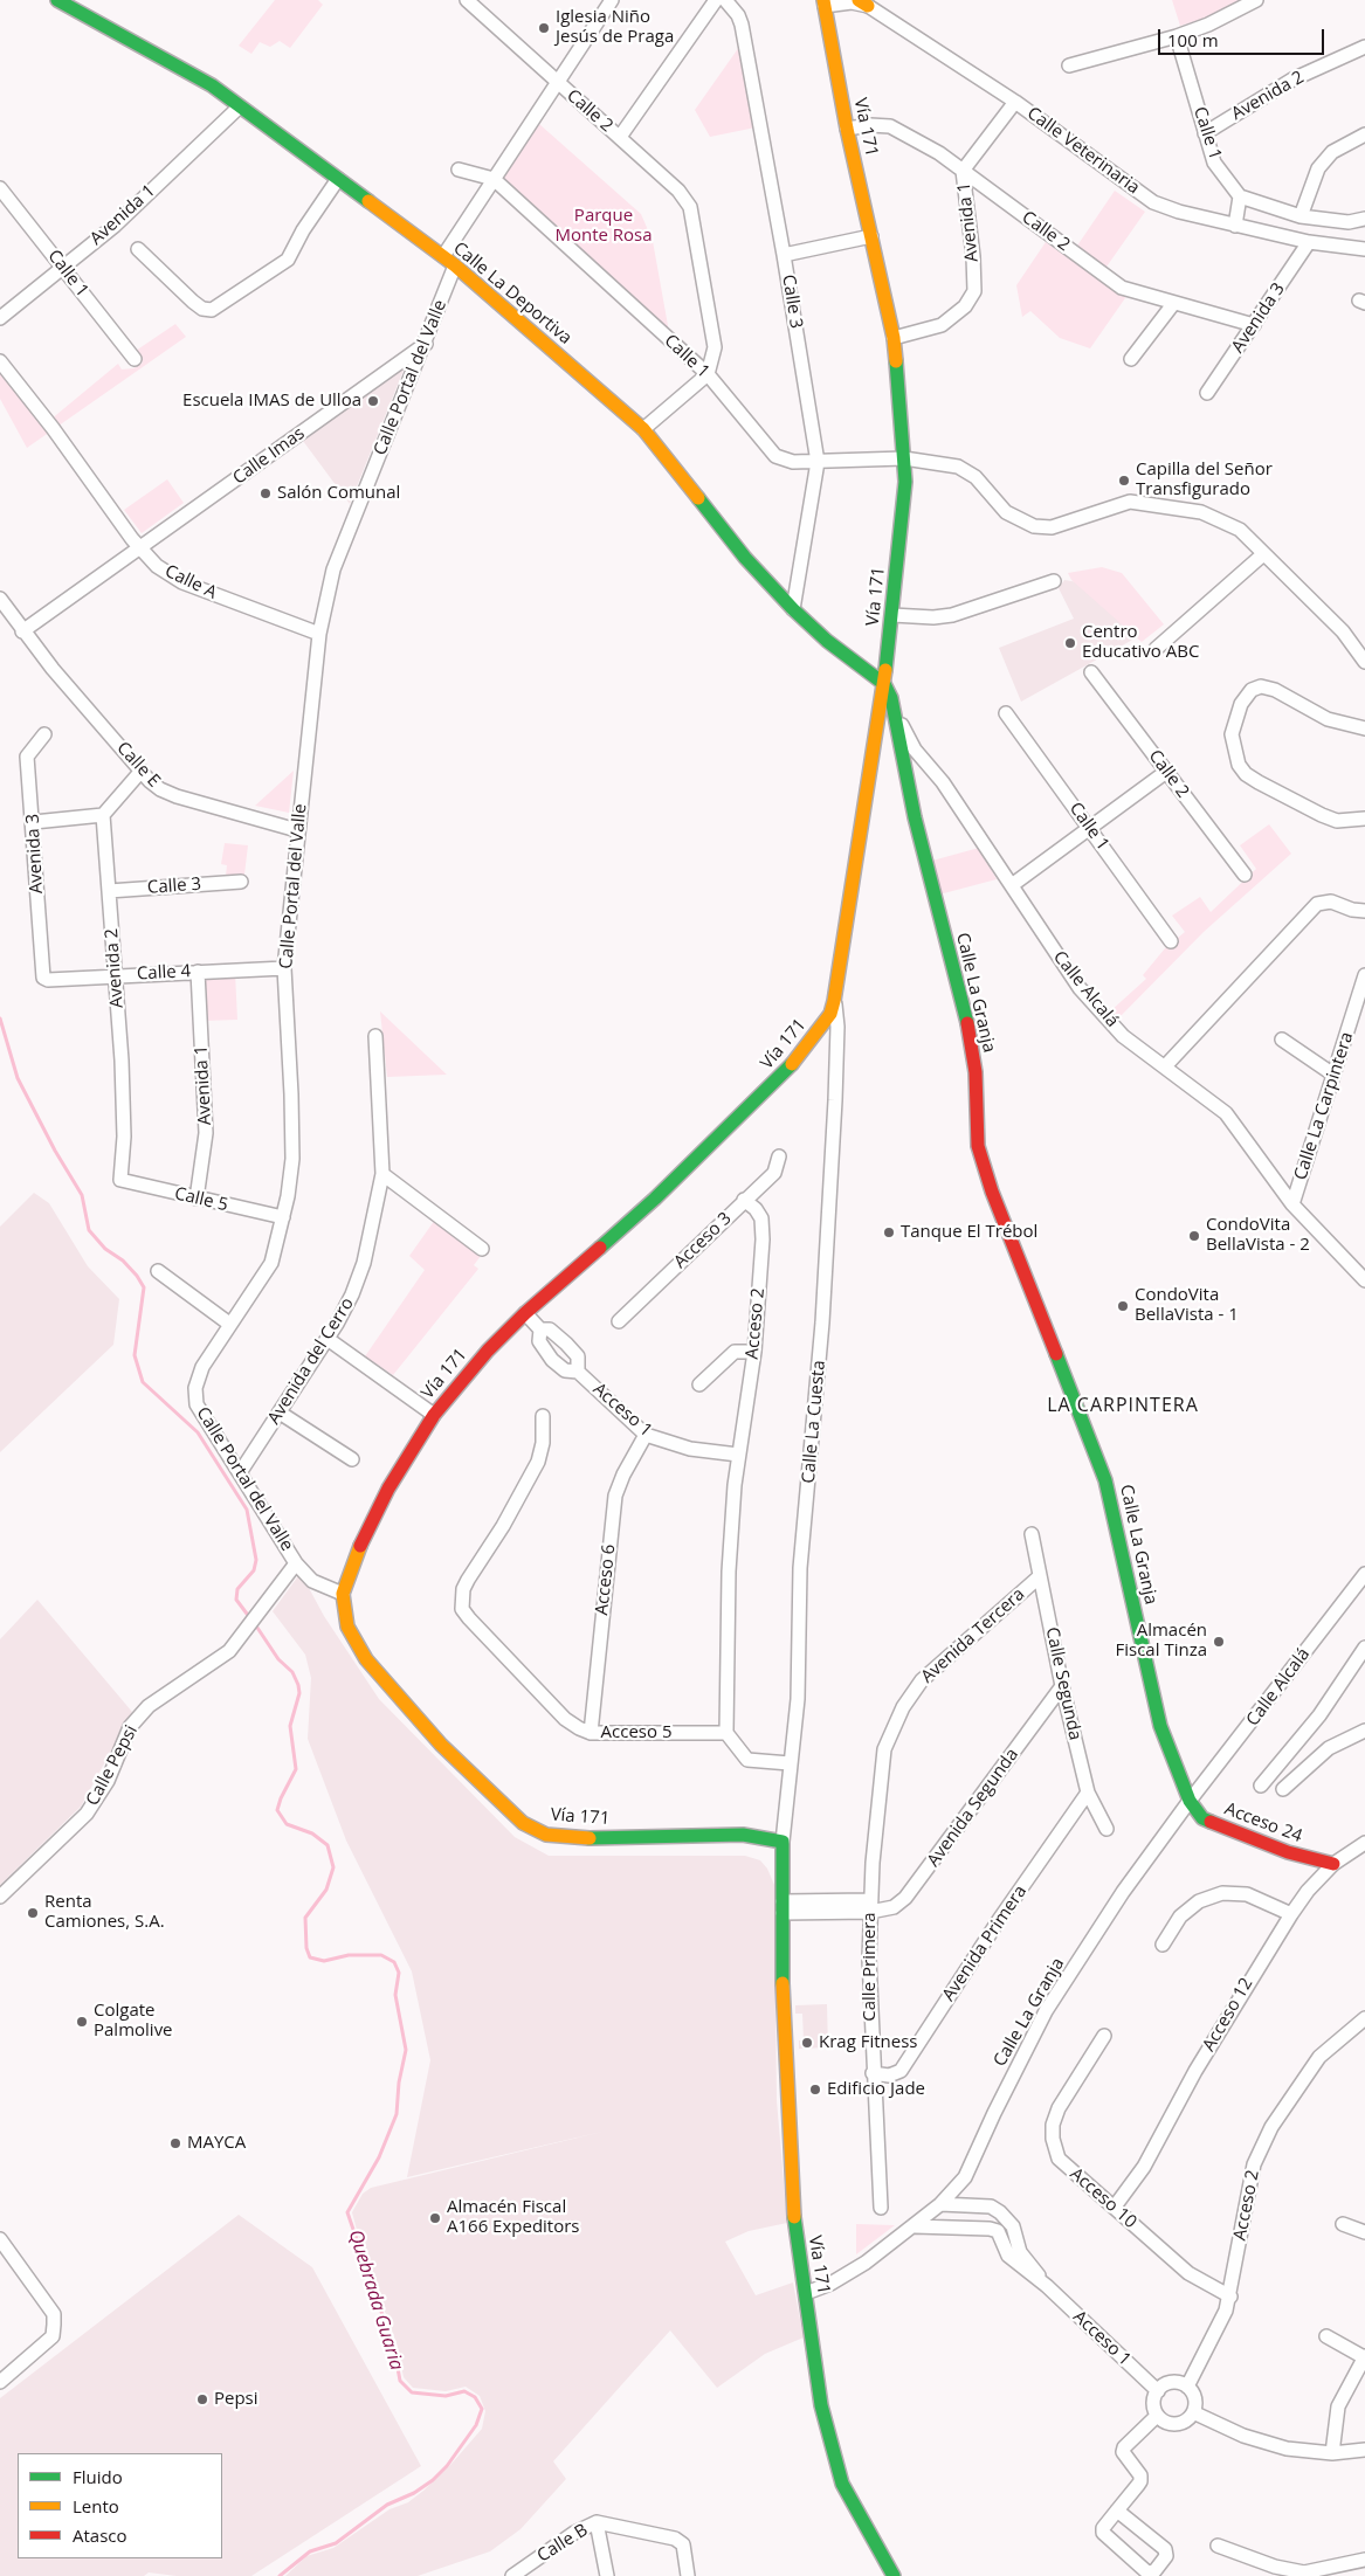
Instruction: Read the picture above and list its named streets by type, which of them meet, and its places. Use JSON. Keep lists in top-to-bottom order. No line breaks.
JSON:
{"streets":{"main road":["Vía 171","Calle La Deportiva","Calle La Granja","Acceso 24"],"street":["Avenida 2","Calle 2","Calle 1","Calle Veterinaria","Avenida 1","Calle 3","Avenida 3","Calle Portal del Valle","Calle Imas","Calle A","Calle E","Calle 4","Calle Alcalá","Calle La Carpintera","Calle 5","Acceso 3","Acceso 2","Avenida del Cerro","Acceso 1","Calle La Cuesta","Acceso 6","Avenida Tercera","Calle Segunda","Acceso 5","Calle Pepsi","Avenida Segunda","Avenida Primera","Calle Primera","Acceso 12","Acceso 10","Calle B"]},"crossings":[["Avenida 2","Calle 1"],["Avenida 2","Calle 3"],["Avenida 2","Calle 4"],["Avenida 2","Calle 5"],["Calle 2","Vía 171"],["Calle 2","Calle 1"],["Calle 2","Avenida 1"],["Calle 2","Avenida 3"],["Vía 171","Calle 1"],["Vía 171","Calle Veterinaria"],["Vía 171","Avenida 1"],["Vía 171","Calle La Deportiva"],["Vía 171","Calle Portal del Valle"],["Vía 171","Calle La Granja"],["Vía 171","Acceso 1"],["Vía 171","Calle La Cuesta"],["Vía 171","Avenida Segunda"],["Calle 1","Avenida 1"],["Calle 1","Calle 3"],["Calle Veterinaria","Avenida 1"],["Calle Veterinaria","Avenida 3"],["Avenida 1","Calle La Deportiva"],["Avenida 1","Calle 4"],["Avenida 1","Calle 5"],["Calle La Deportiva","Calle 3"],["Calle La Deportiva","Calle Portal del Valle"],["Calle La Deportiva","Calle La Granja"],["Avenida 3","Calle 4"],["Calle Portal del Valle","Calle Imas"],["Calle Portal del Valle","Calle A"],["Calle Portal del Valle","Calle E"],["Calle Portal del Valle","Calle 4"],["Calle Portal del Valle","Calle 5"],["Calle Portal del Valle","Avenida del Cerro"],["Calle Portal del Valle","Calle Pepsi"],["Calle Imas","Calle A"],["Calle Imas","Calle E"],["Calle Alcalá","Calle La Granja"],["Calle Alcalá","Calle La Carpintera"],["Calle Alcalá","Acceso 24"],["Calle La Granja","Acceso 1"],["Calle La Granja","Acceso 24"],["Acceso 3","Acceso 2"],["Acceso 2","Acceso 1"],["Acceso 2","Acceso 10"],["Acceso 1","Acceso 6"],["Acceso 6","Acceso 5"],["Avenida Tercera","Calle Segunda"],["Avenida Tercera","Calle Primera"],["Calle Segunda","Avenida Segunda"],["Calle Segunda","Avenida Primera"],["Avenida Segunda","Calle Primera"],["Acceso 24","Acceso 12"],["Avenida Primera","Calle Primera"],["Acceso 12","Acceso 10"]],"districts":["LA CARPINTERA"],"water":["Quebrada Guaria"],"parks":["Parque Monte Rosa"],"places":["Iglesia Niño Jesús de Praga","Escuela IMAS de Ulloa","Capilla del Señor Transfigurado","Salón Comunal","Centro Educativo ABC","Tanque El Trébol","CondoVita BellaVista - 2","CondoVita BellaVista - 1","Almacén Fiscal Tinza","Renta Camiones, S.A.","Colgate Palmolive","Krag Fitness","Edificio Jade","MAYCA","Almacén Fiscal A166 Expeditors","Pepsi"],"legend":["Fluido","Lento","Atasco"],"scale_bar":"100 m"}
